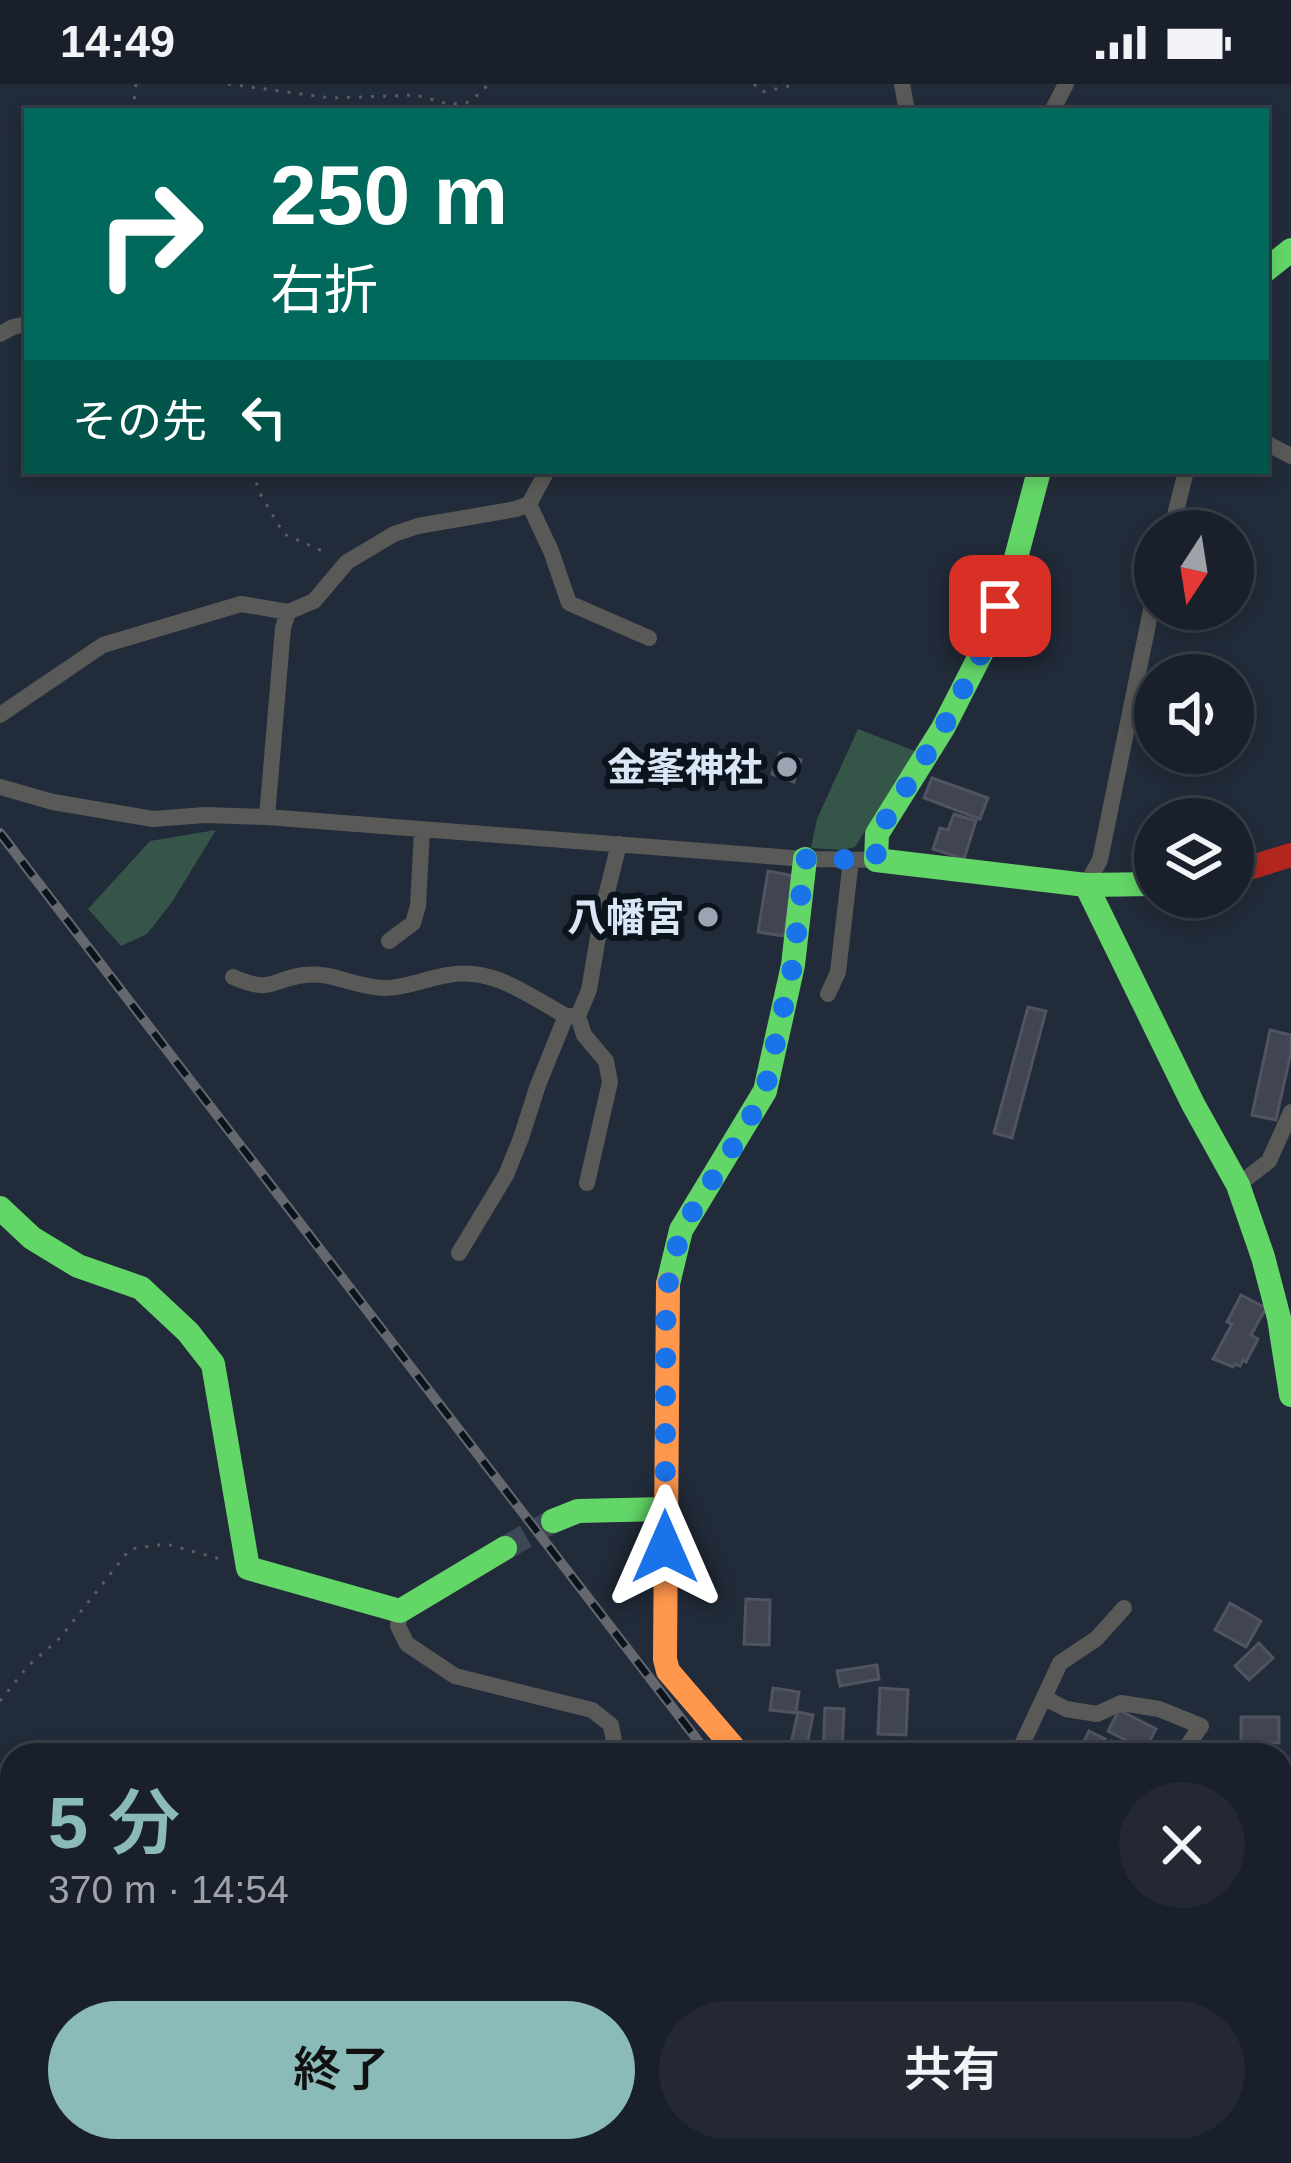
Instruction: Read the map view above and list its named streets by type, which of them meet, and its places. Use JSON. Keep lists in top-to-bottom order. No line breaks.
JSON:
{"places":["金峯神社","八幡宮"],"north":"bottom","page":{"status":"14:49","turn":["250 m","右折"],"then":"その先","heading":["5 分","370 m · 14:54"],"buttons":["終了","共有"]}}
